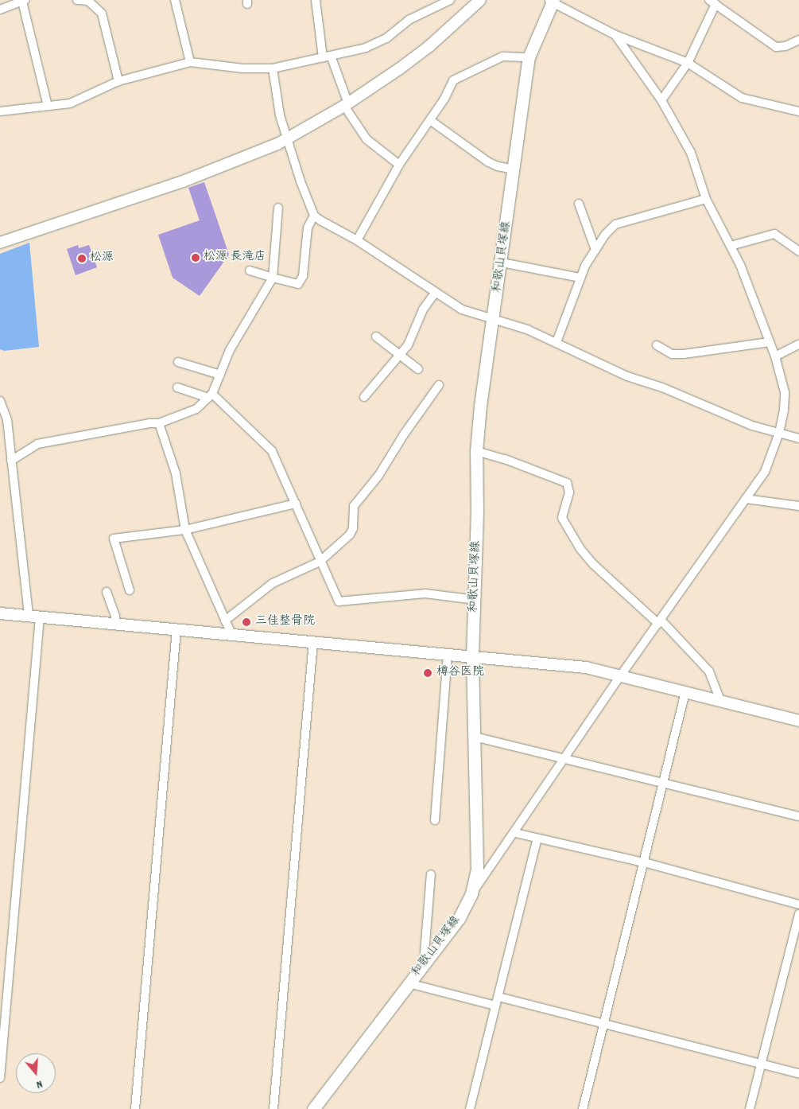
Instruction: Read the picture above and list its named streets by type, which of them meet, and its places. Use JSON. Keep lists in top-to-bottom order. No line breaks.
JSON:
{"streets":{"main road":["和歌山貝塚線"]},"places":["松源 長滝店","松源","三佳整骨院","樽谷医院"],"north":"bottom"}
